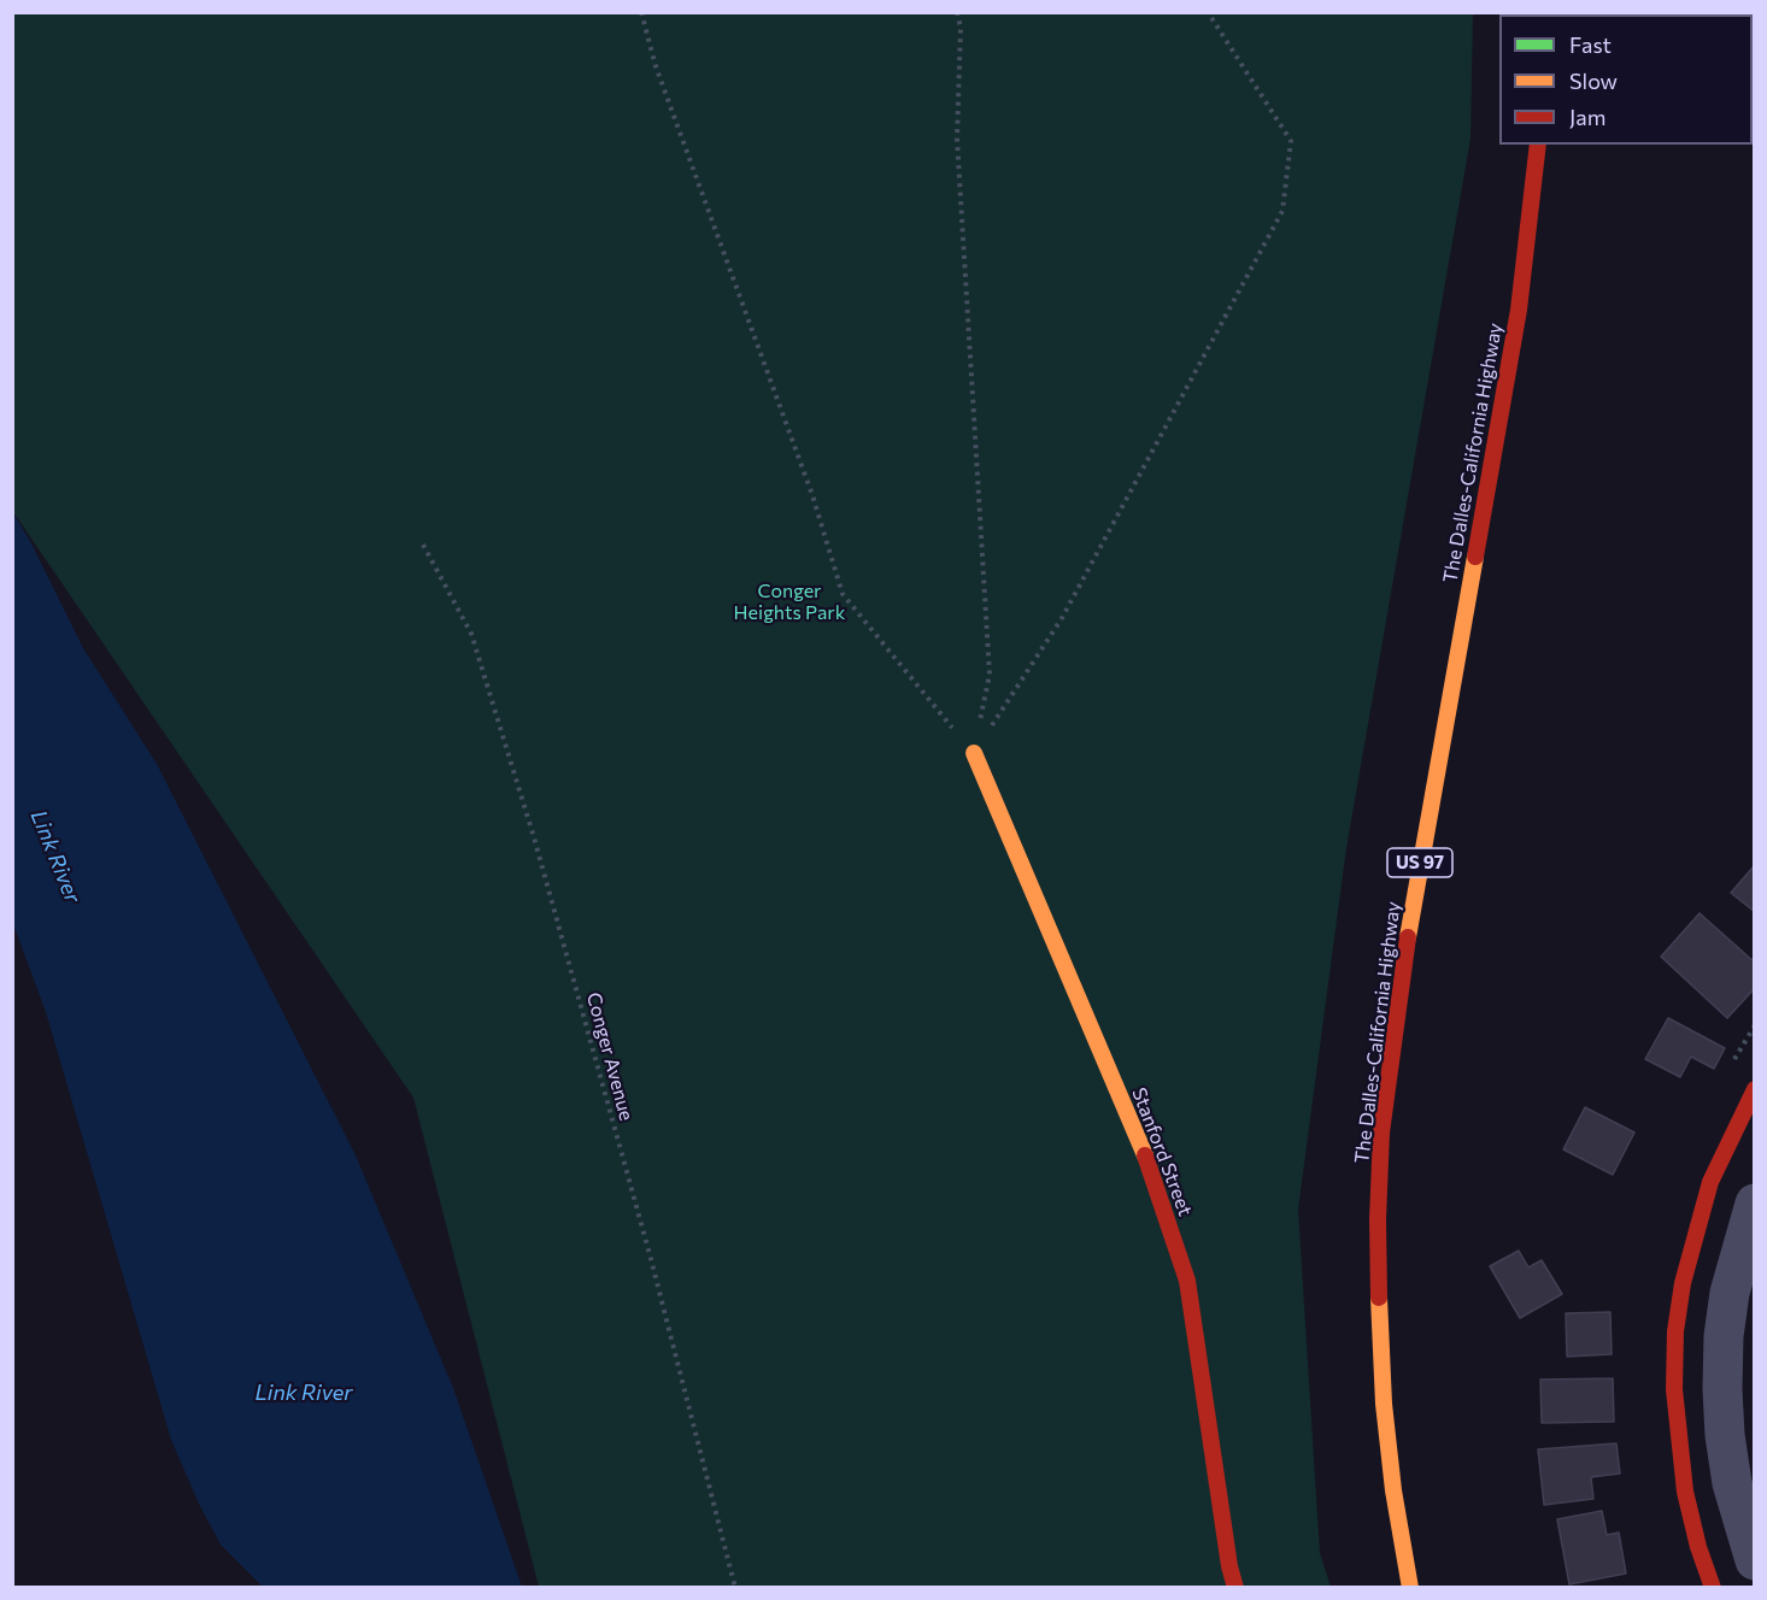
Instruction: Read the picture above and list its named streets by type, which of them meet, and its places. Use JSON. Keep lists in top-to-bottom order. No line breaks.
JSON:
{"streets":{"main road":["The Dalles-California Highway","US 97","Stanford Street"],"path":["Conger Avenue"]},"water":["Link River"],"parks":["Conger Heights Park"],"legend":["Fast","Slow","Jam"]}
